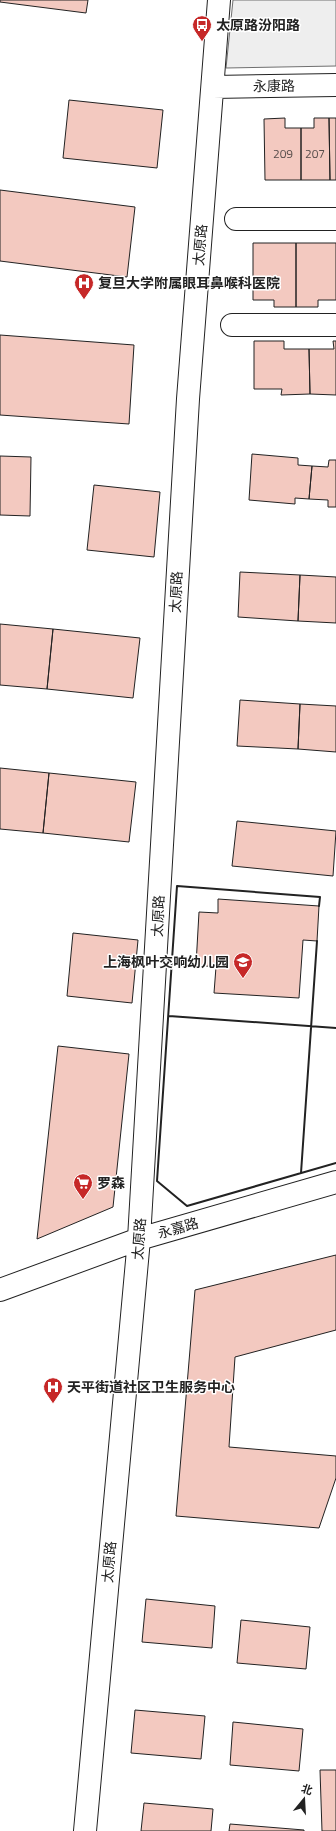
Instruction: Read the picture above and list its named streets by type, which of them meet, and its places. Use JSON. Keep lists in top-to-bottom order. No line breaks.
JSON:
{"streets":{"street":["永康路","太原路","永嘉路"]},"crossings":[["永康路","太原路"],["太原路","永嘉路"]],"places":{"bus stop":["太原路汾阳路"],"hospital":["复旦大学附属眼耳鼻喉科医院","天平街道社区卫生服务中心"],"school or university":["上海枫叶交响幼儿园"],"supermarket":["罗森"]},"house_numbers":["209","207"],"north":"top"}
